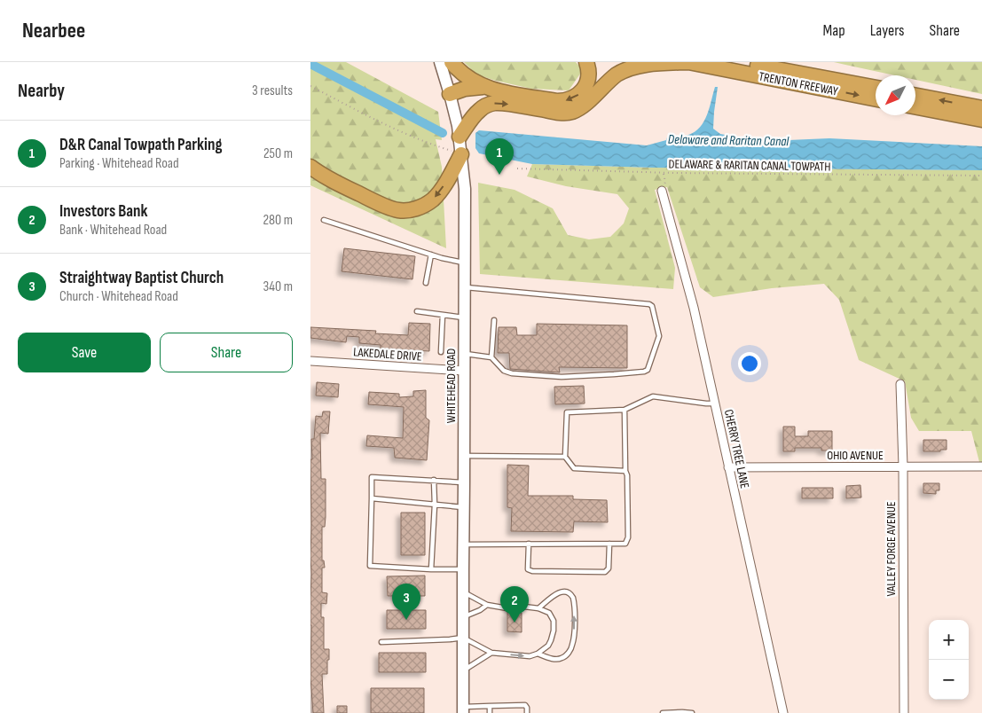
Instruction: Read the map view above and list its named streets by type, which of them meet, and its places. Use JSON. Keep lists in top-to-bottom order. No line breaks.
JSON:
{"streets":{"highway":["TRENTON FREEWAY"],"main road":["WHITEHEAD ROAD"],"street":["LAKEDALE DRIVE","CHERRY TREE LANE","OHIO AVENUE","VALLEY FORGE AVENUE"],"path":["DELAWARE & RARITAN CANAL TOWPATH"]},"crossings":[["TRENTON FREEWAY","WHITEHEAD ROAD"],["LAKEDALE DRIVE","WHITEHEAD ROAD"],["CHERRY TREE LANE","OHIO AVENUE"],["OHIO AVENUE","VALLEY FORGE AVENUE"]],"water":["Delaware and Raritan Canal"],"north":"bottom left","page":{"header":"Nearbee","nav":["Map","Layers","Share"],"heading":["Nearby","3 results"],"list":[{"mark":"1","name":"D&R Canal Towpath Parking","note":"Parking · Whitehead Road","value":"250 m"},{"mark":"2","name":"Investors Bank","note":"Bank · Whitehead Road","value":"280 m"},{"mark":"3","name":"Straightway Baptist Church","note":"Church · Whitehead Road","value":"340 m"}],"pins":["1","3","2"],"buttons":["Save","Share"],"map_buttons":["+","−"]}}
